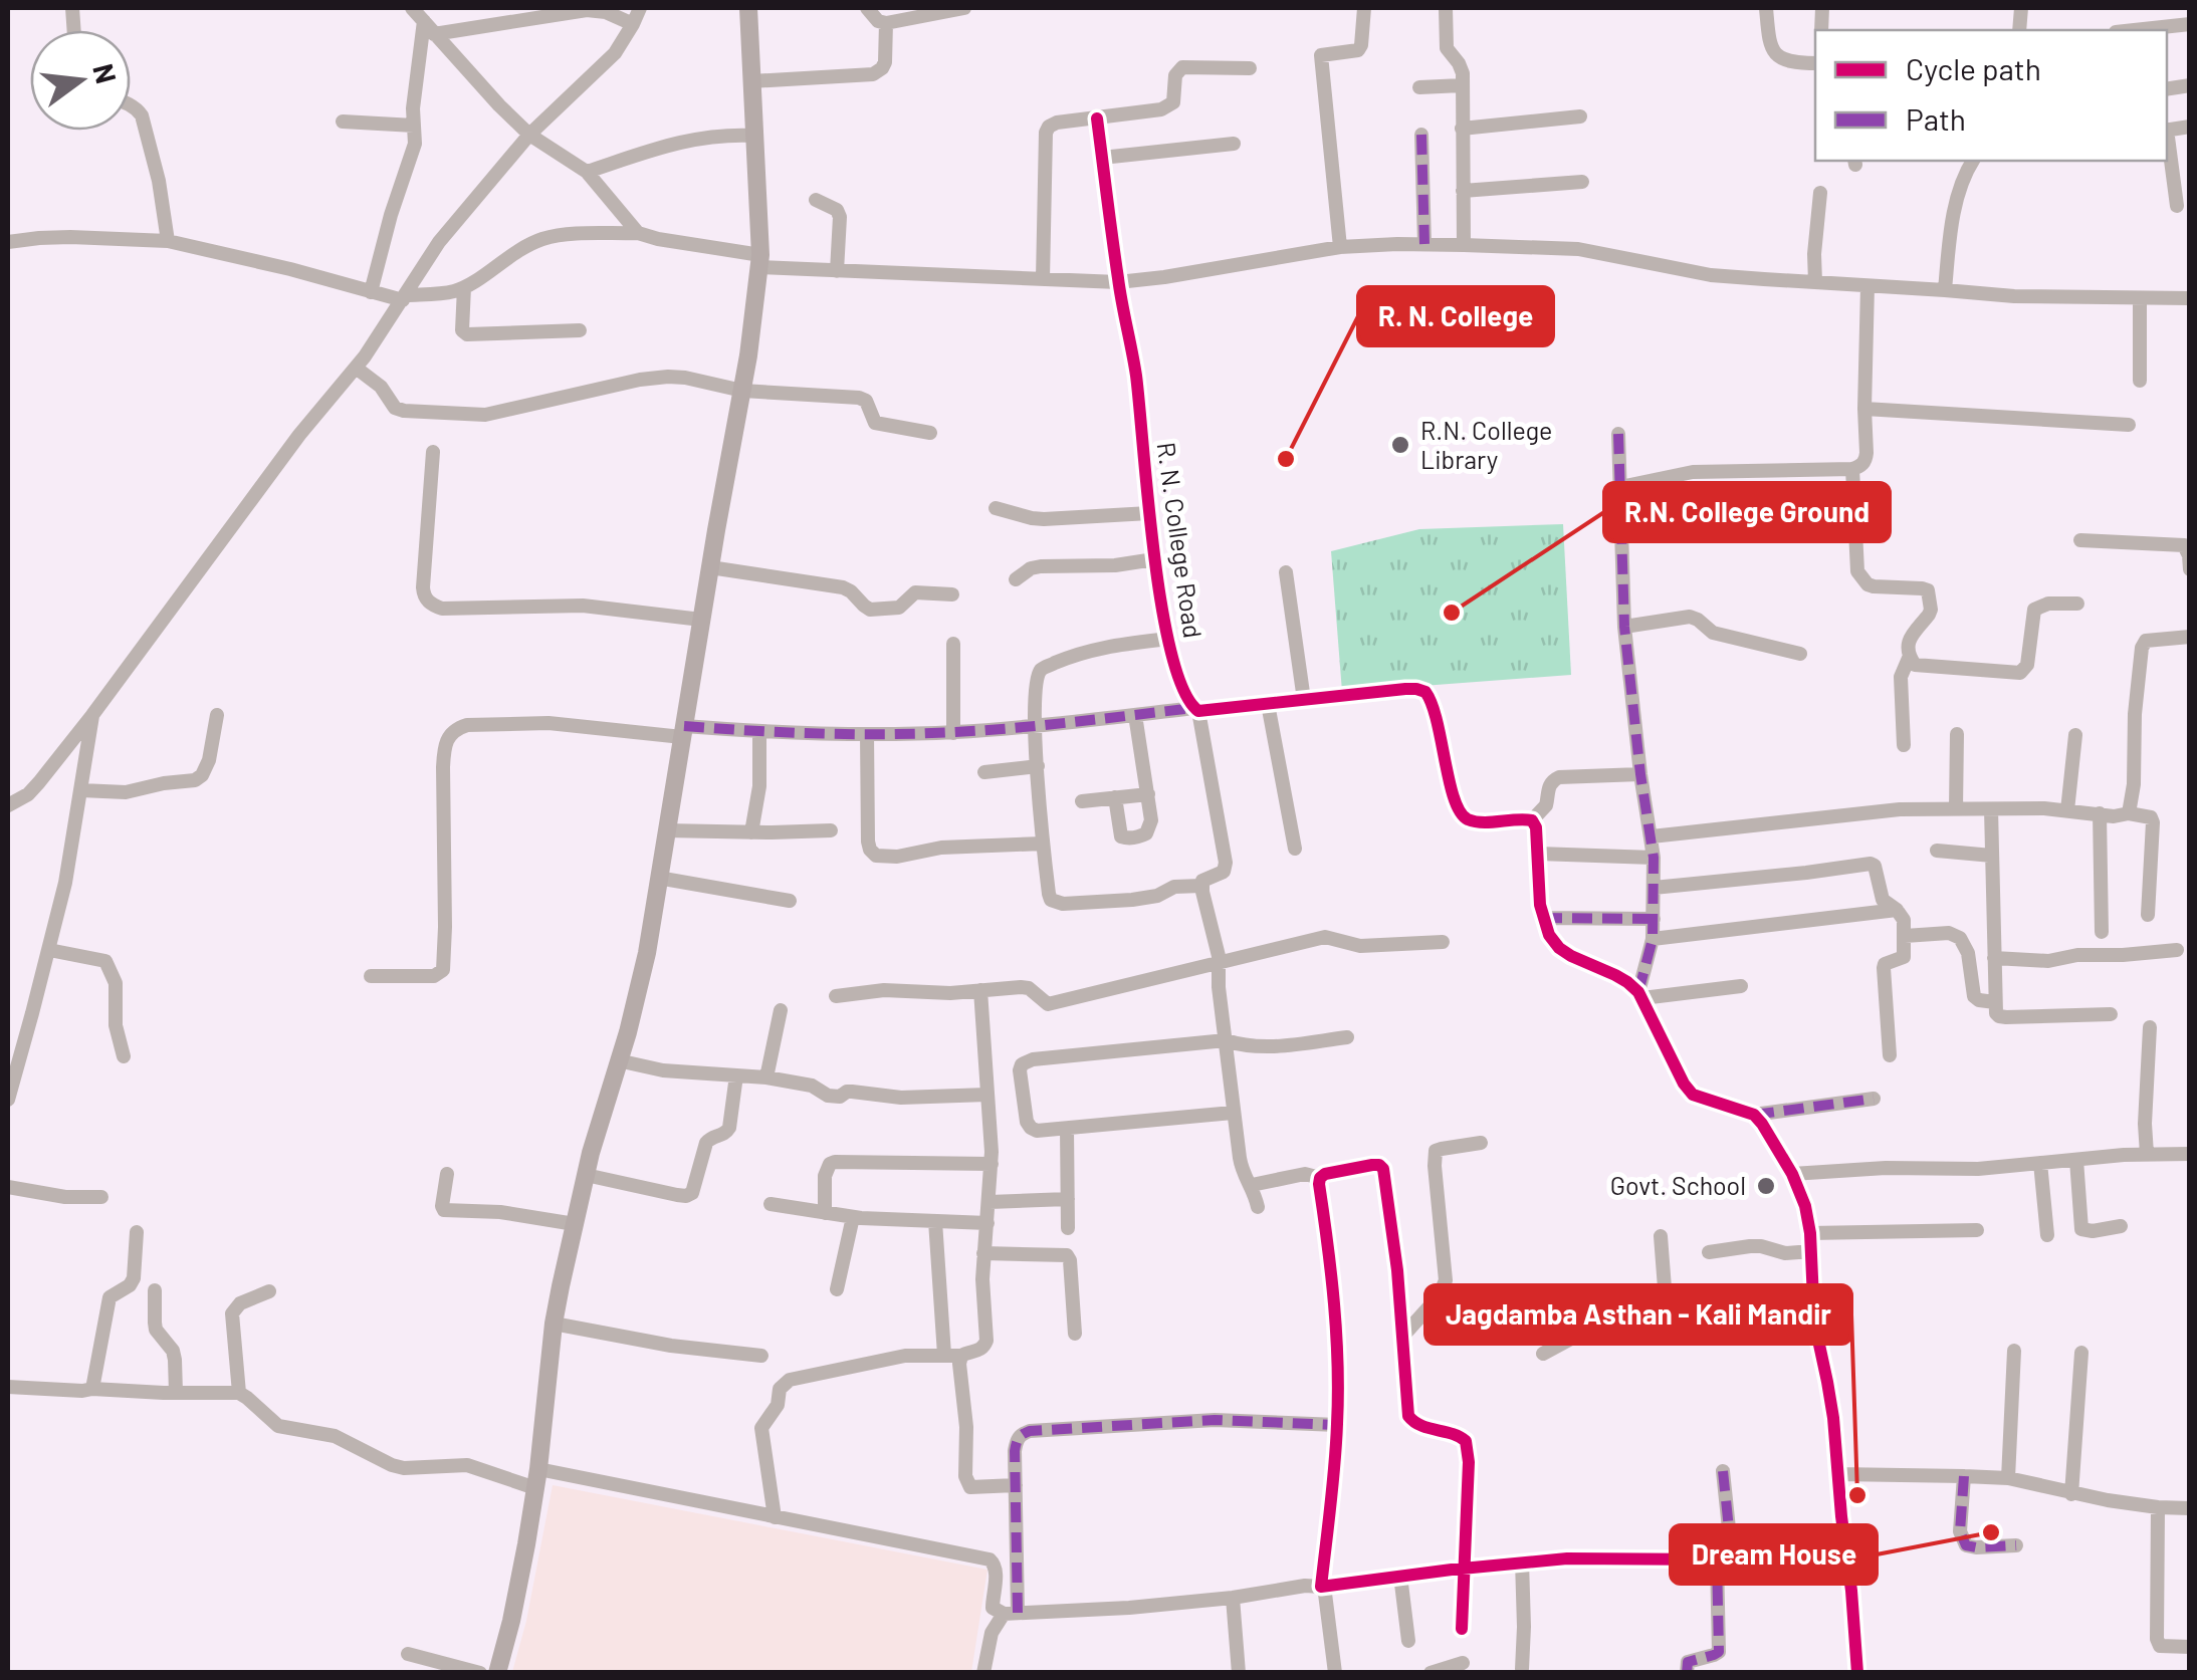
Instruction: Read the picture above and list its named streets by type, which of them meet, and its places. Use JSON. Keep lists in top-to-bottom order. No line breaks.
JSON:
{"streets":{"street":["R. N. College Road"]},"places":["R.N. College Library","R. N. College","R.N. College Ground","Govt. School","Jagdamba Asthan - Kali Mandir","Dream House"],"legend":["Cycle path","Path"],"north":"right"}
